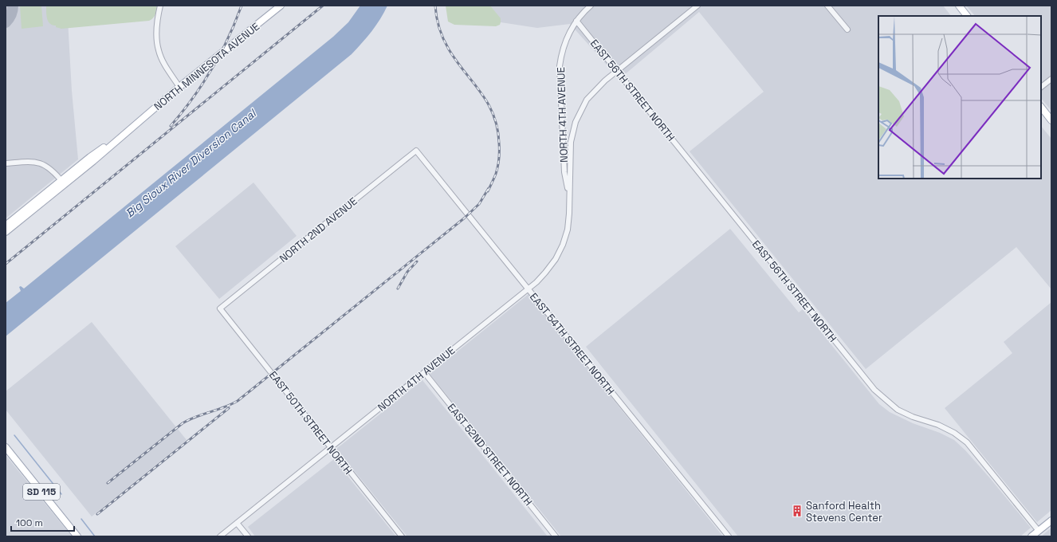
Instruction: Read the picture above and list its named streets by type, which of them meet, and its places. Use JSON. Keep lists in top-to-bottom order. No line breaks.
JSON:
{"streets":{"main road":["NORTH MINNESOTA AVENUE","SD 115"],"street":["EAST 56TH STREET NORTH","NORTH 4TH AVENUE","NORTH 2ND AVENUE","EAST 54TH STREET NORTH","EAST 50TH STREET NORTH","EAST 52ND STREET NORTH"]},"crossings":[["EAST 56TH STREET NORTH","NORTH 4TH AVENUE"],["NORTH 4TH AVENUE","EAST 54TH STREET NORTH"],["NORTH 4TH AVENUE","EAST 50TH STREET NORTH"],["NORTH 4TH AVENUE","EAST 52ND STREET NORTH"],["NORTH 2ND AVENUE","EAST 54TH STREET NORTH"],["NORTH 2ND AVENUE","EAST 50TH STREET NORTH"]],"water":["Big Sioux River Diversion Canal"],"places":{"building":["Sanford Health Stevens Center"]},"scale_bar":"100 m"}
